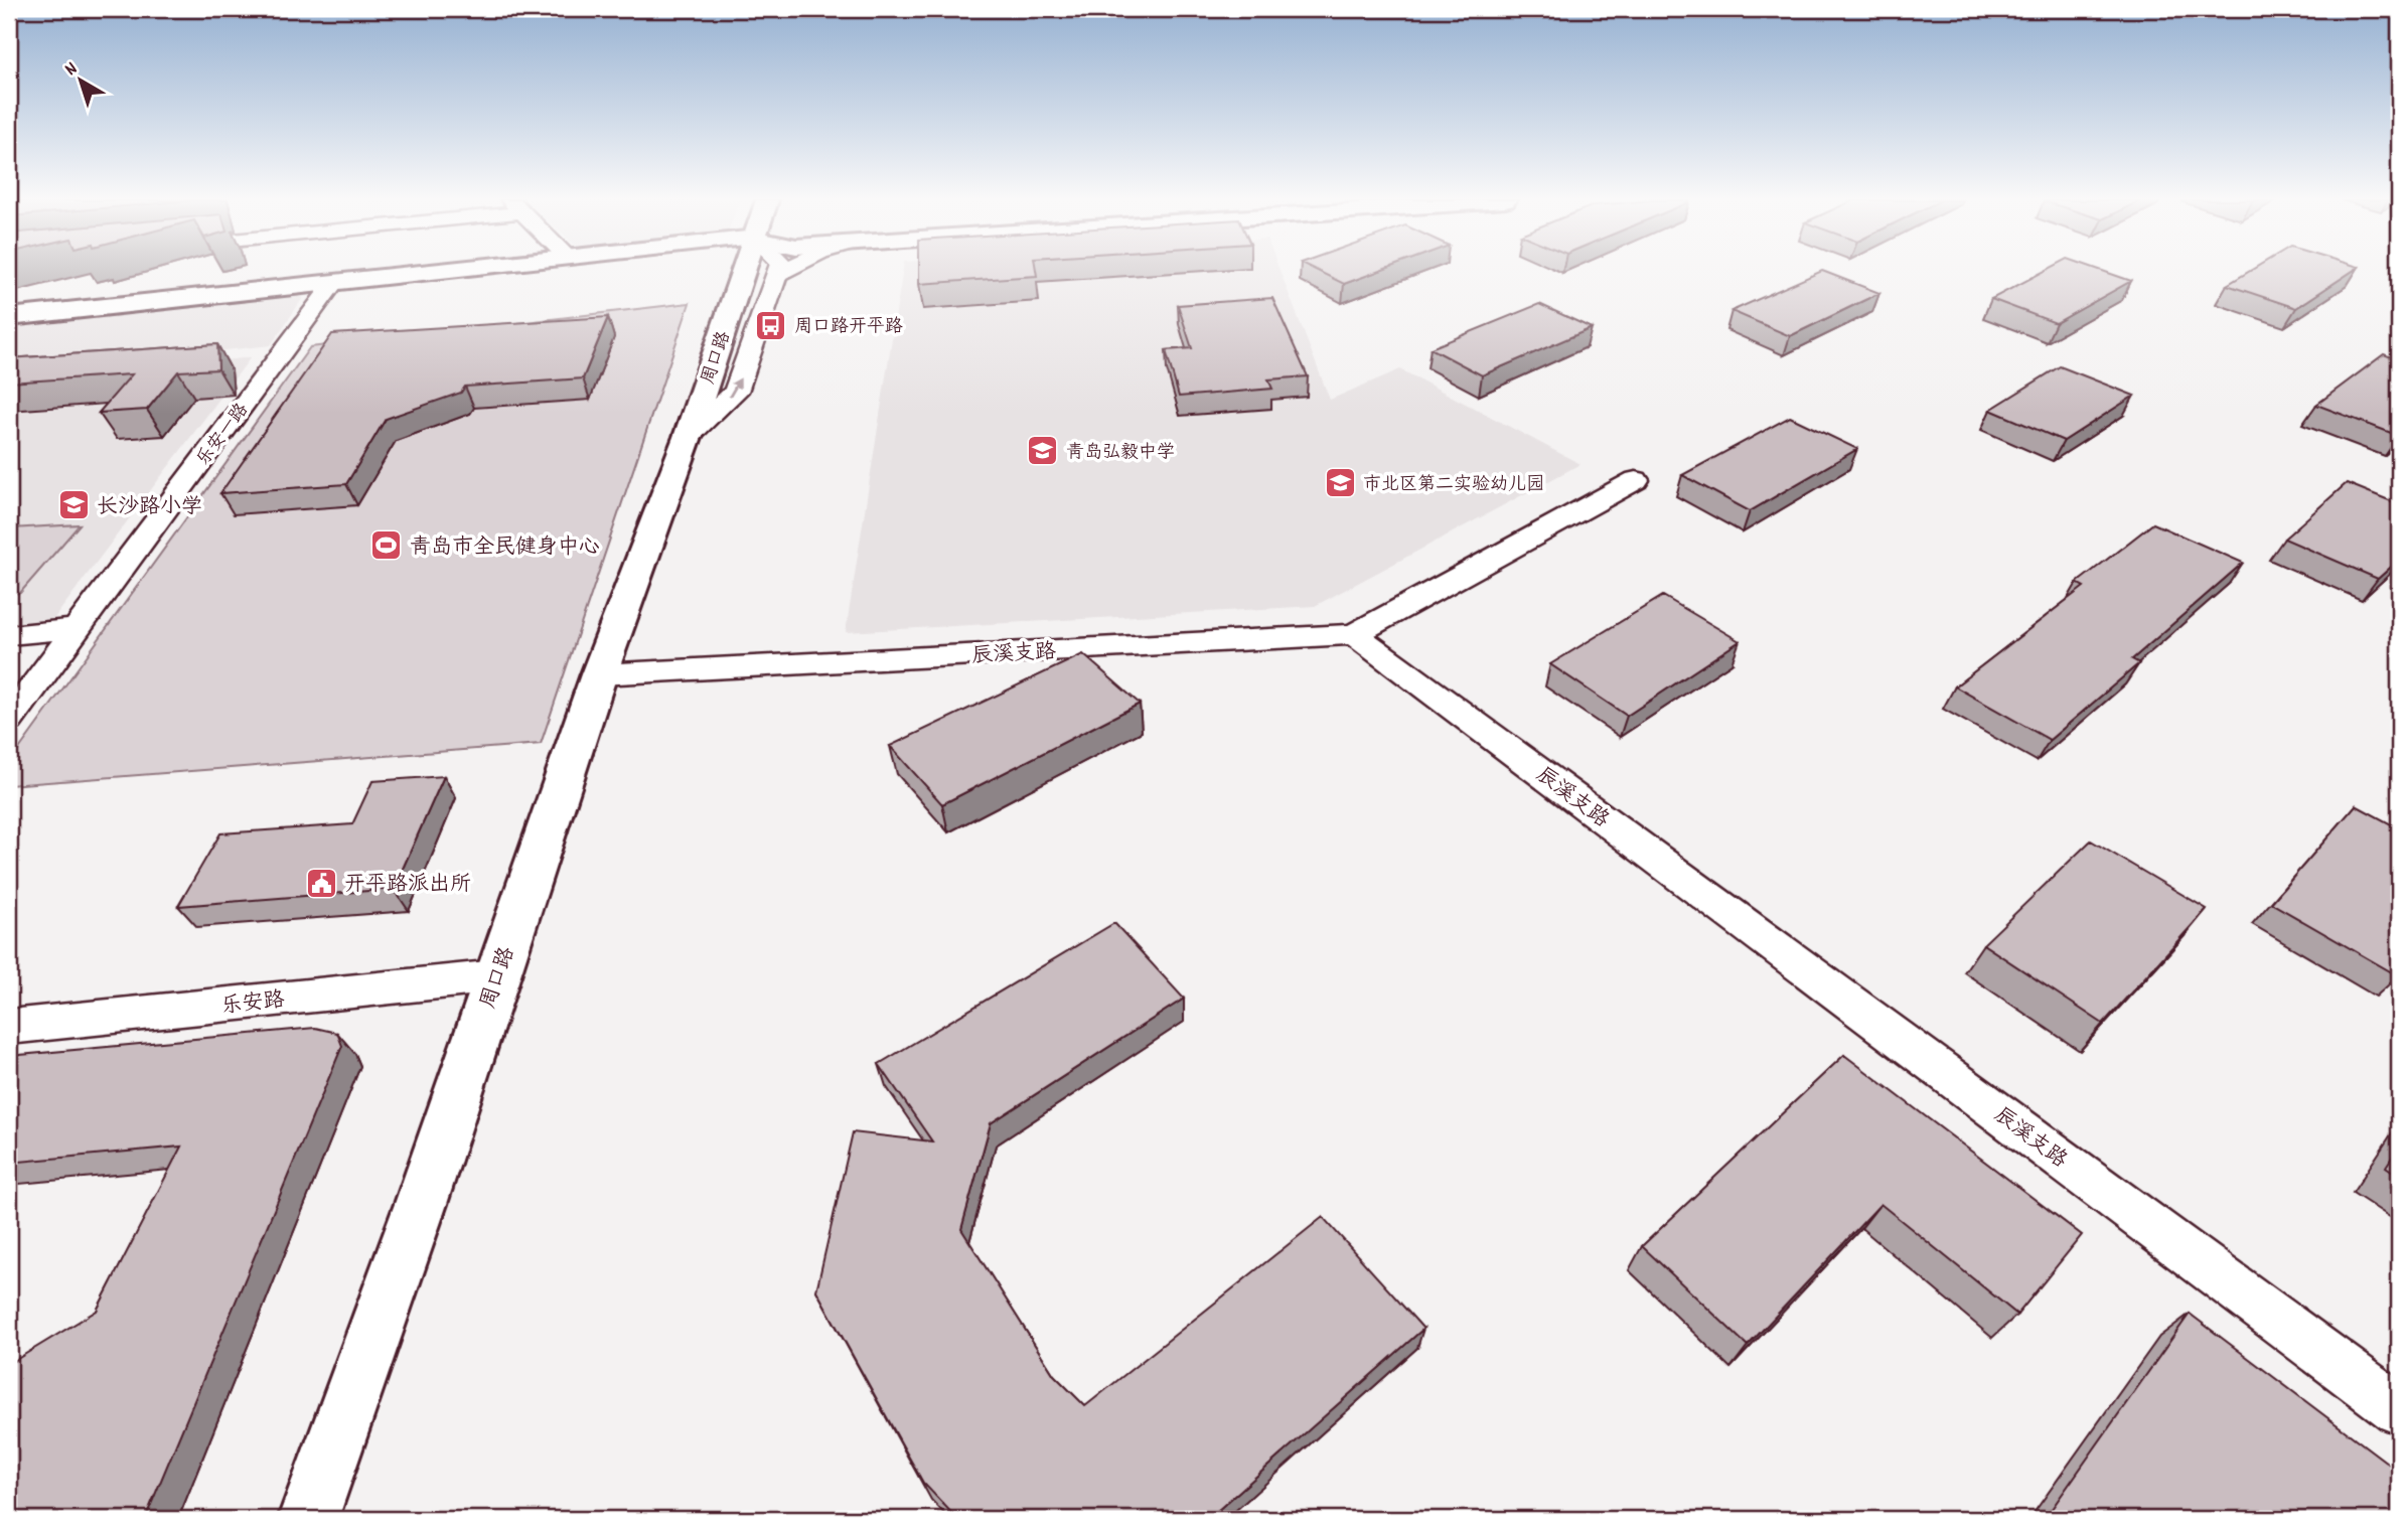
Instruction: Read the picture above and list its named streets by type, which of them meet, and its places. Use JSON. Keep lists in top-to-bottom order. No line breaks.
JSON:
{"streets":{"main road":["周口路"],"street":["乐安一路","辰溪支路","乐安路"]},"crossings":[["周口路","辰溪支路"],["周口路","乐安路"]],"places":{"bus stop":["周口路开平路"],"school or university":["青岛弘毅中学","市北区第二实验幼儿园","长沙路小学"],"sports":["青岛市全民健身中心"],"public building":["开平路派出所"]},"north":"top left"}
